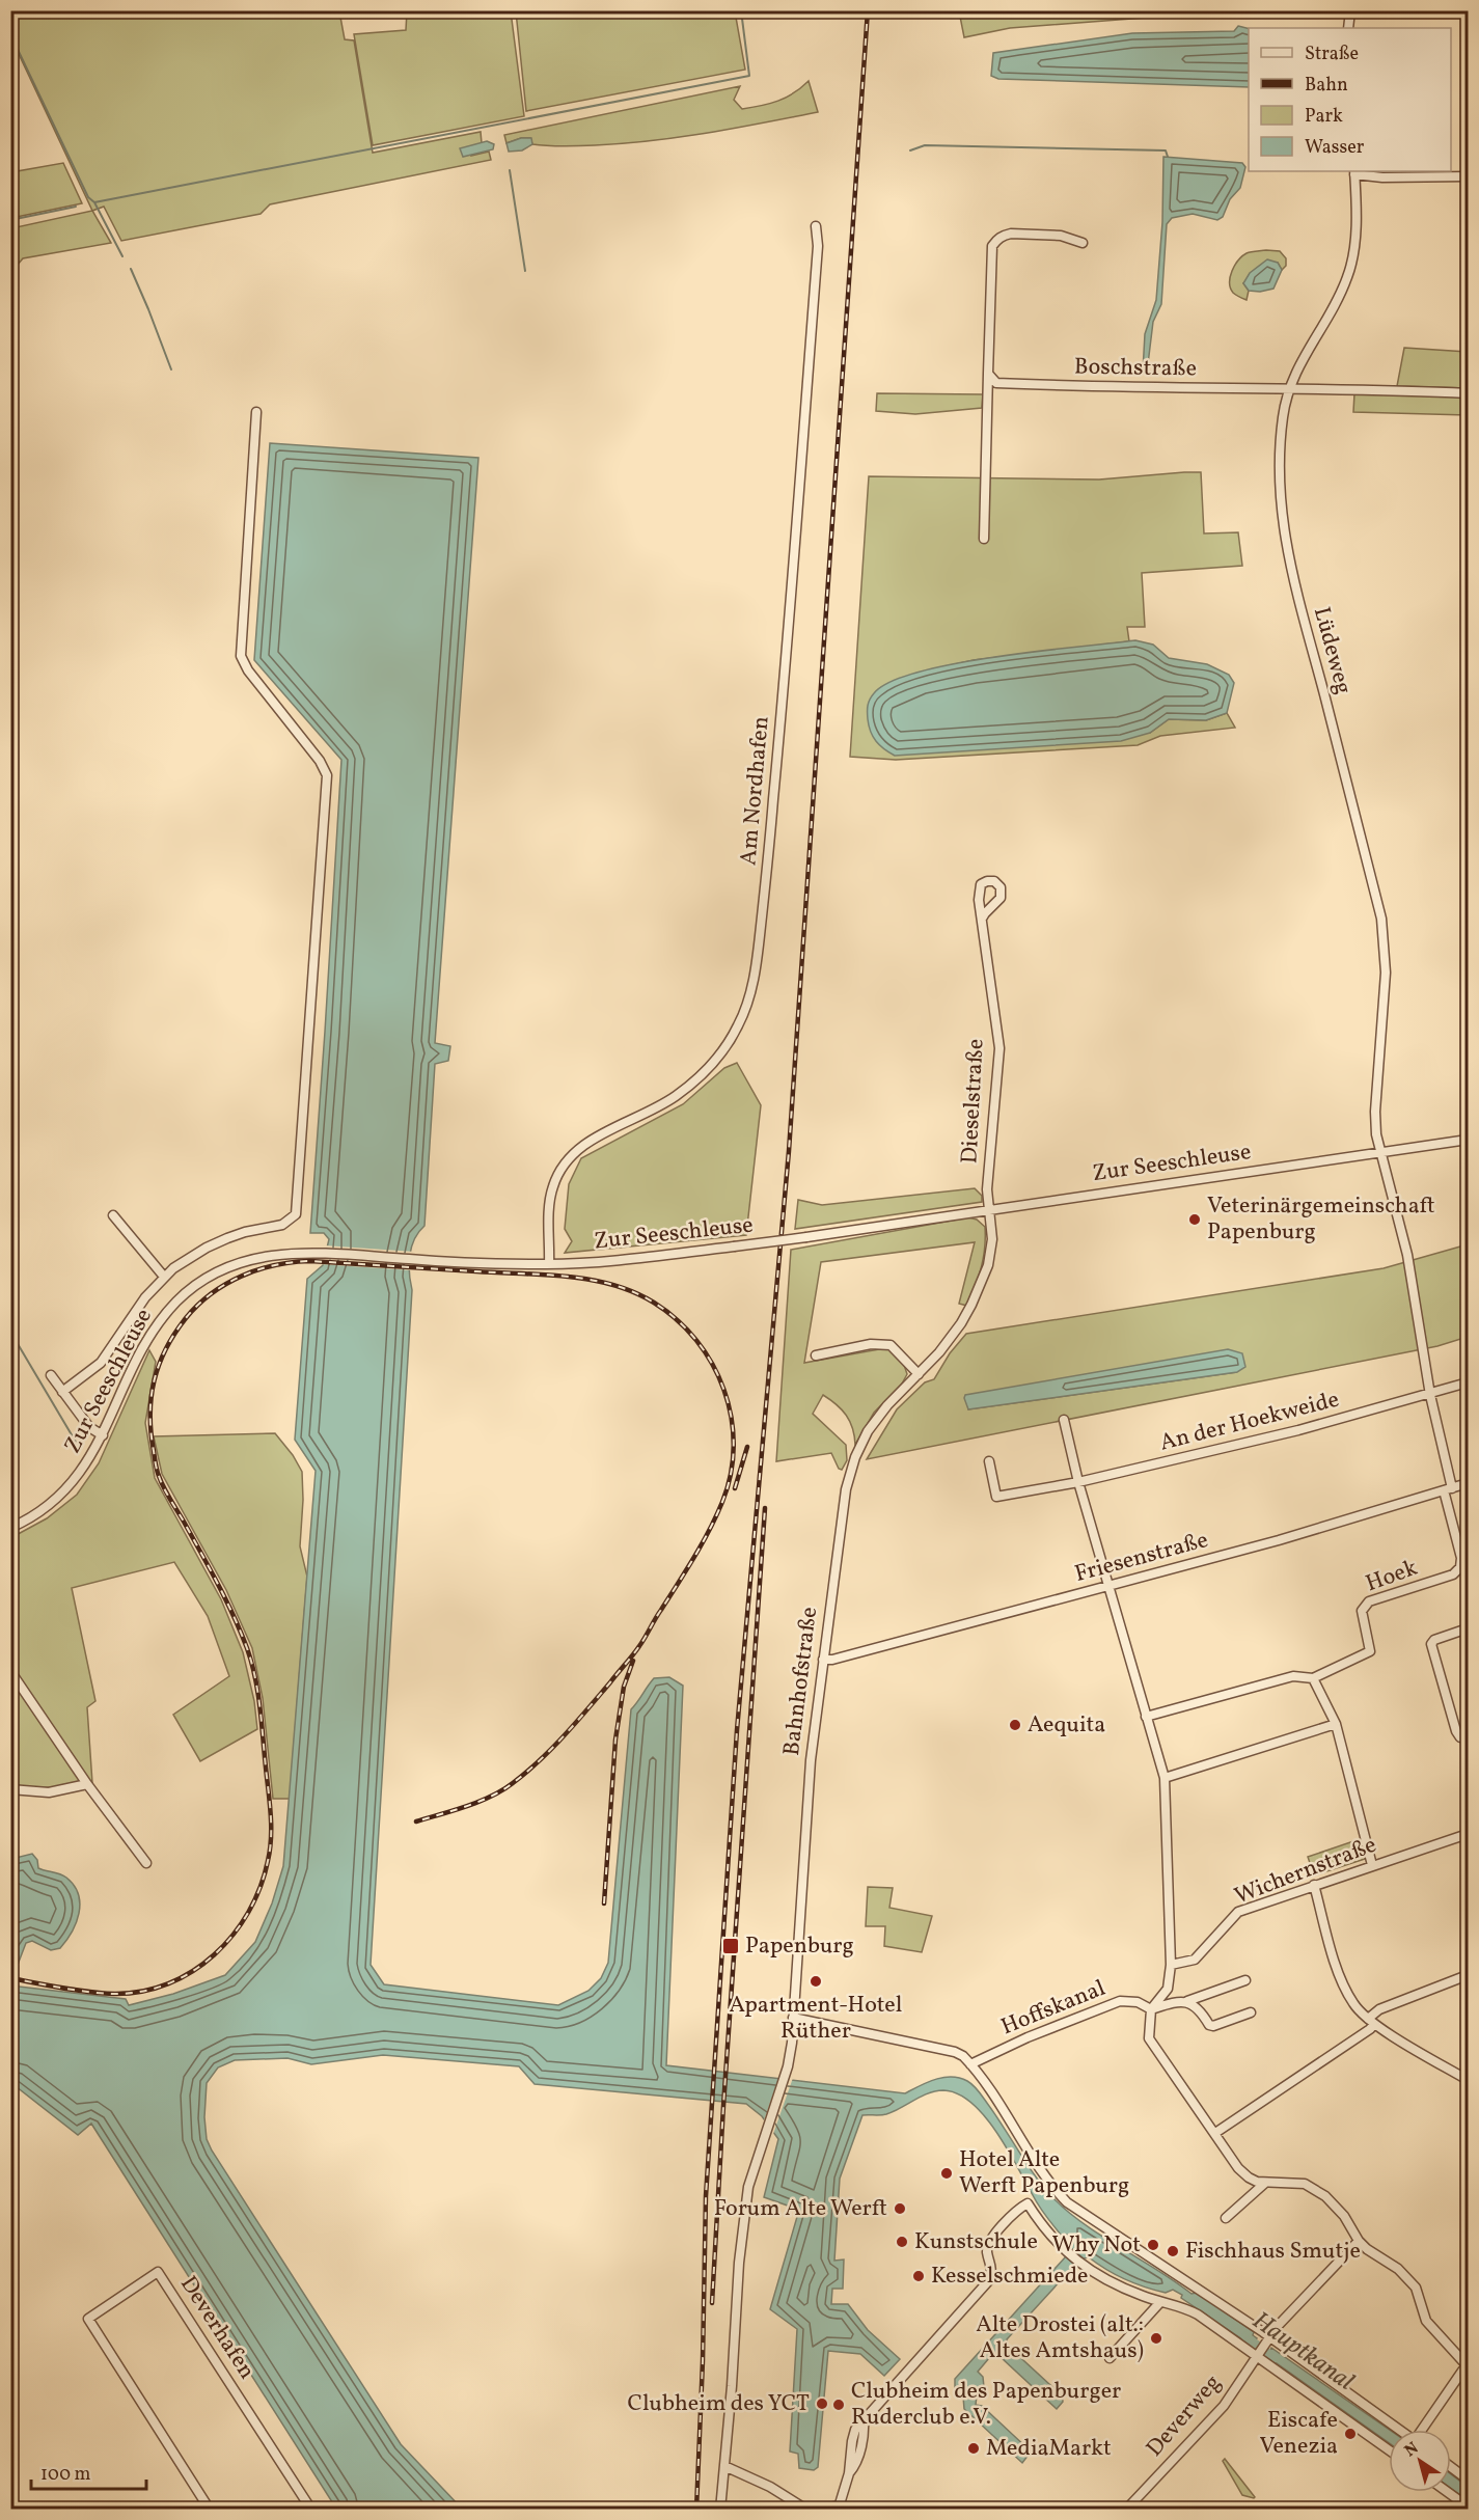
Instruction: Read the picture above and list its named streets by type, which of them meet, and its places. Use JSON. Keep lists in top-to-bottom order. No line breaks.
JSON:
{"streets":{"street":["Boschstraße","Lüdeweg","Am Nordhafen","Dieselstraße","Zur Seeschleuse","An der Hoekweide","Friesenstraße","Hoek","Bahnhofstraße","Wichernstraße","Hoffskanal","Deverhafen","Deverweg"]},"crossings":[["Boschstraße","Lüdeweg"],["Lüdeweg","Zur Seeschleuse"],["Am Nordhafen","Zur Seeschleuse"],["Dieselstraße","Zur Seeschleuse"],["Dieselstraße","Bahnhofstraße"],["Zur Seeschleuse","Bahnhofstraße"],["Friesenstraße","Hoek"],["Friesenstraße","Bahnhofstraße"]],"water":["Hauptkanal"],"places":{"other":["Veterinärgemeinschaft Papenburg","Aequita","Apartment-Hotel Rüther","Hotel Alte Werft Papenburg","Forum Alte Werft","Kunstschule","Why Not","Fischhaus Smutje","Kesselschmiede","Alte Drostei (alt.: Altes Amtshaus)","Clubheim des YCT","Clubheim des Papenburger Ruderclub e.V.","Eiscafe Venezia","MediaMarkt"],"transit":["Papenburg"]},"legend":["Straße","Bahn","Park","Wasser"],"scale_bar":"100 m","north":"top left"}
